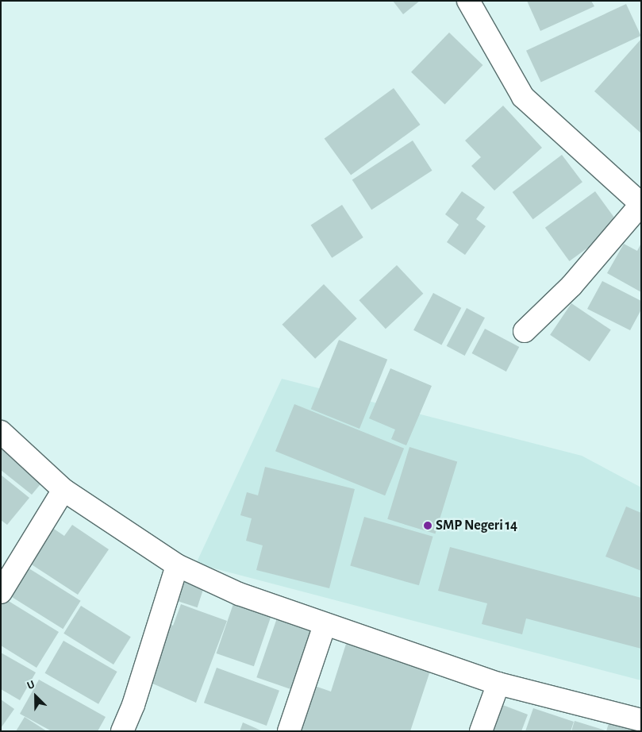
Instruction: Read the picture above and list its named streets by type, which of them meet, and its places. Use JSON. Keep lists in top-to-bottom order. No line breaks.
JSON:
{"places":["SMP Negeri 14"],"north":"top left"}
